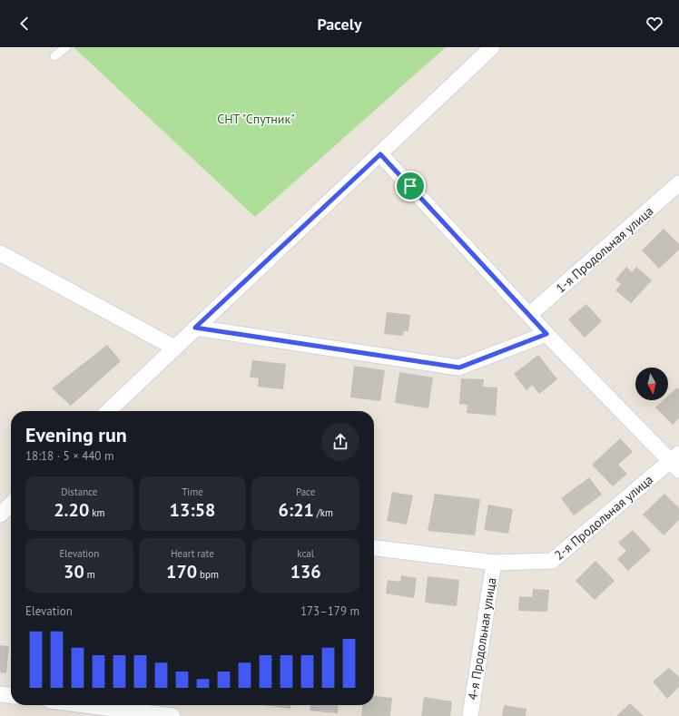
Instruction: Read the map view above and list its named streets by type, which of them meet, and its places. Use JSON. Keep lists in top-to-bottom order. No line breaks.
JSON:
{"streets":{"street":["1-я Продольная улица","2-я Продольная улица","4-я Продольная улица"]},"crossings":[["2-я Продольная улица","4-я Продольная улица"]],"parks":["СНТ \"Спутник\""],"north":"bottom","page":{"header":"Pacely","heading":["Evening run","18:18 · 5 × 440 m"],"stats":[["Distance","2.20 km"],["Time","13:58"],["Pace","6:21 /km"],["Elevation","30 m"],["Heart rate","170 bpm"],["kcal","136"]],"chart":["Elevation","173–179 m"]}}
